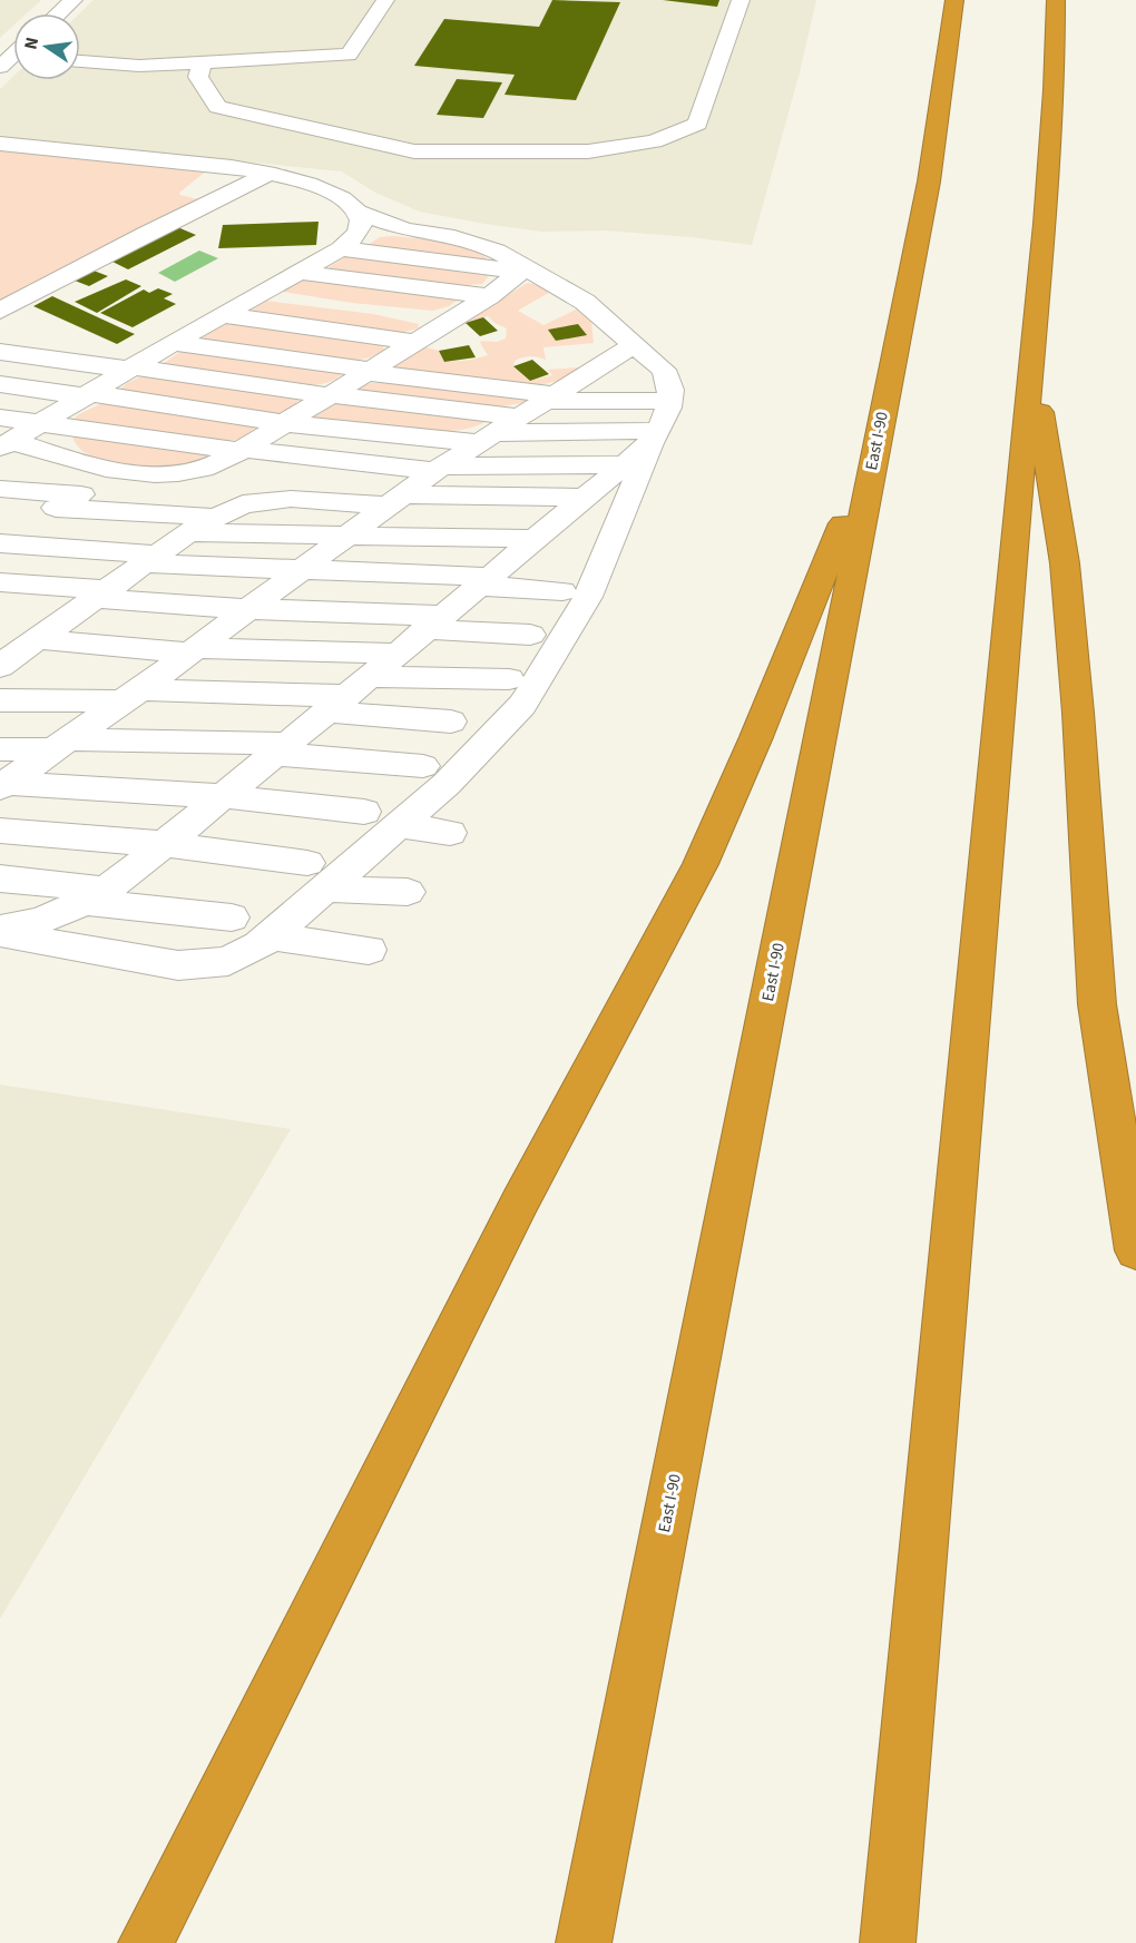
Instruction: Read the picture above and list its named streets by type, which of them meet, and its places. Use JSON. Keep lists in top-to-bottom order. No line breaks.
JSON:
{"streets":{"highway":["East I-90"]},"north":"left"}
